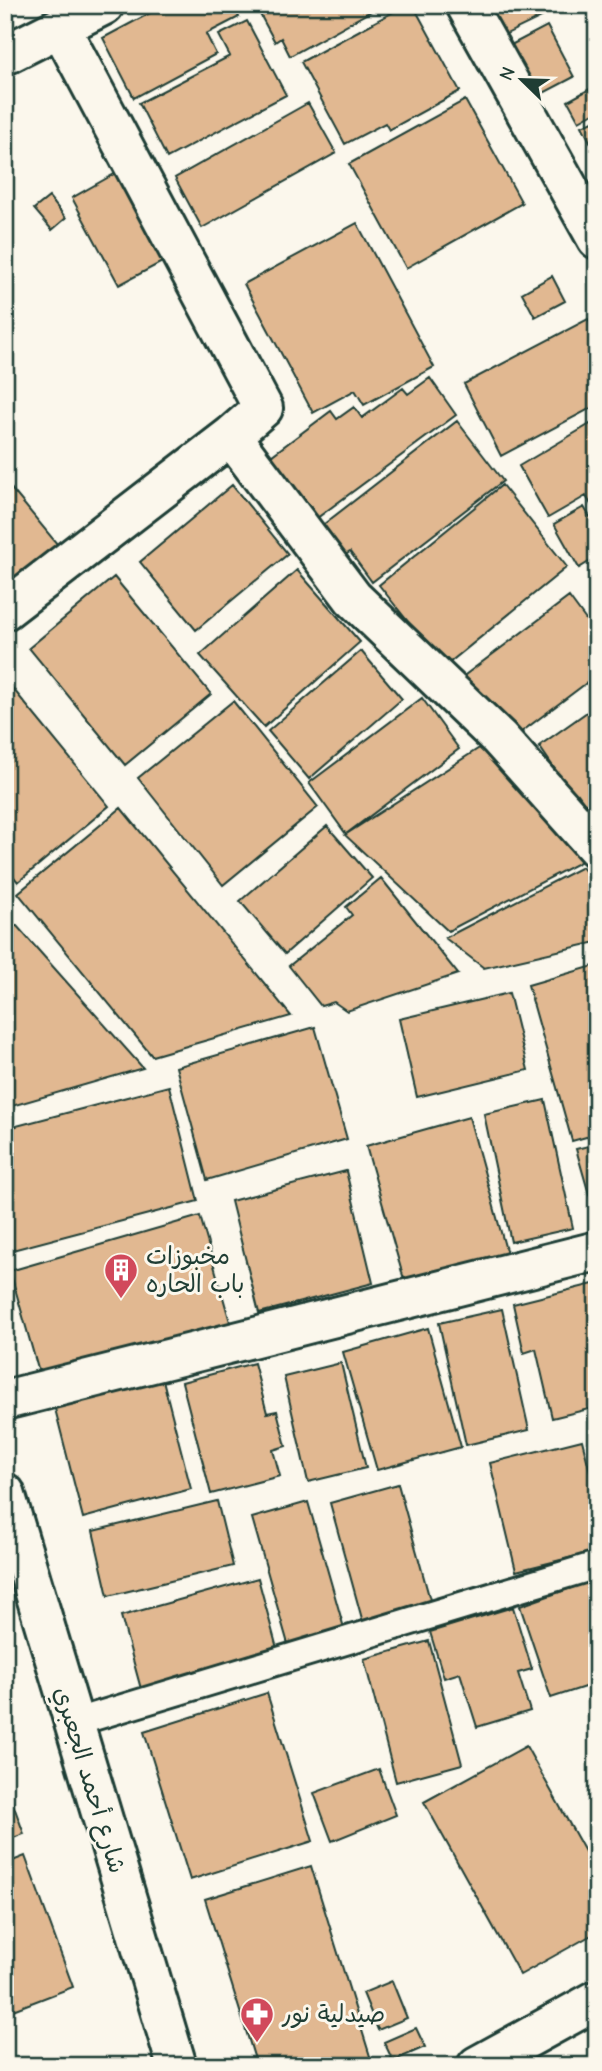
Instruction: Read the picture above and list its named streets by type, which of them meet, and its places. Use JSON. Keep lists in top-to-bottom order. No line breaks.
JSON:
{"streets":{"street":["شارع أحمد الجعبري"]},"places":{"building":["مخبوزات باب الحاره"],"pharmacy":["صيدلية نور"]},"north":"top left"}
